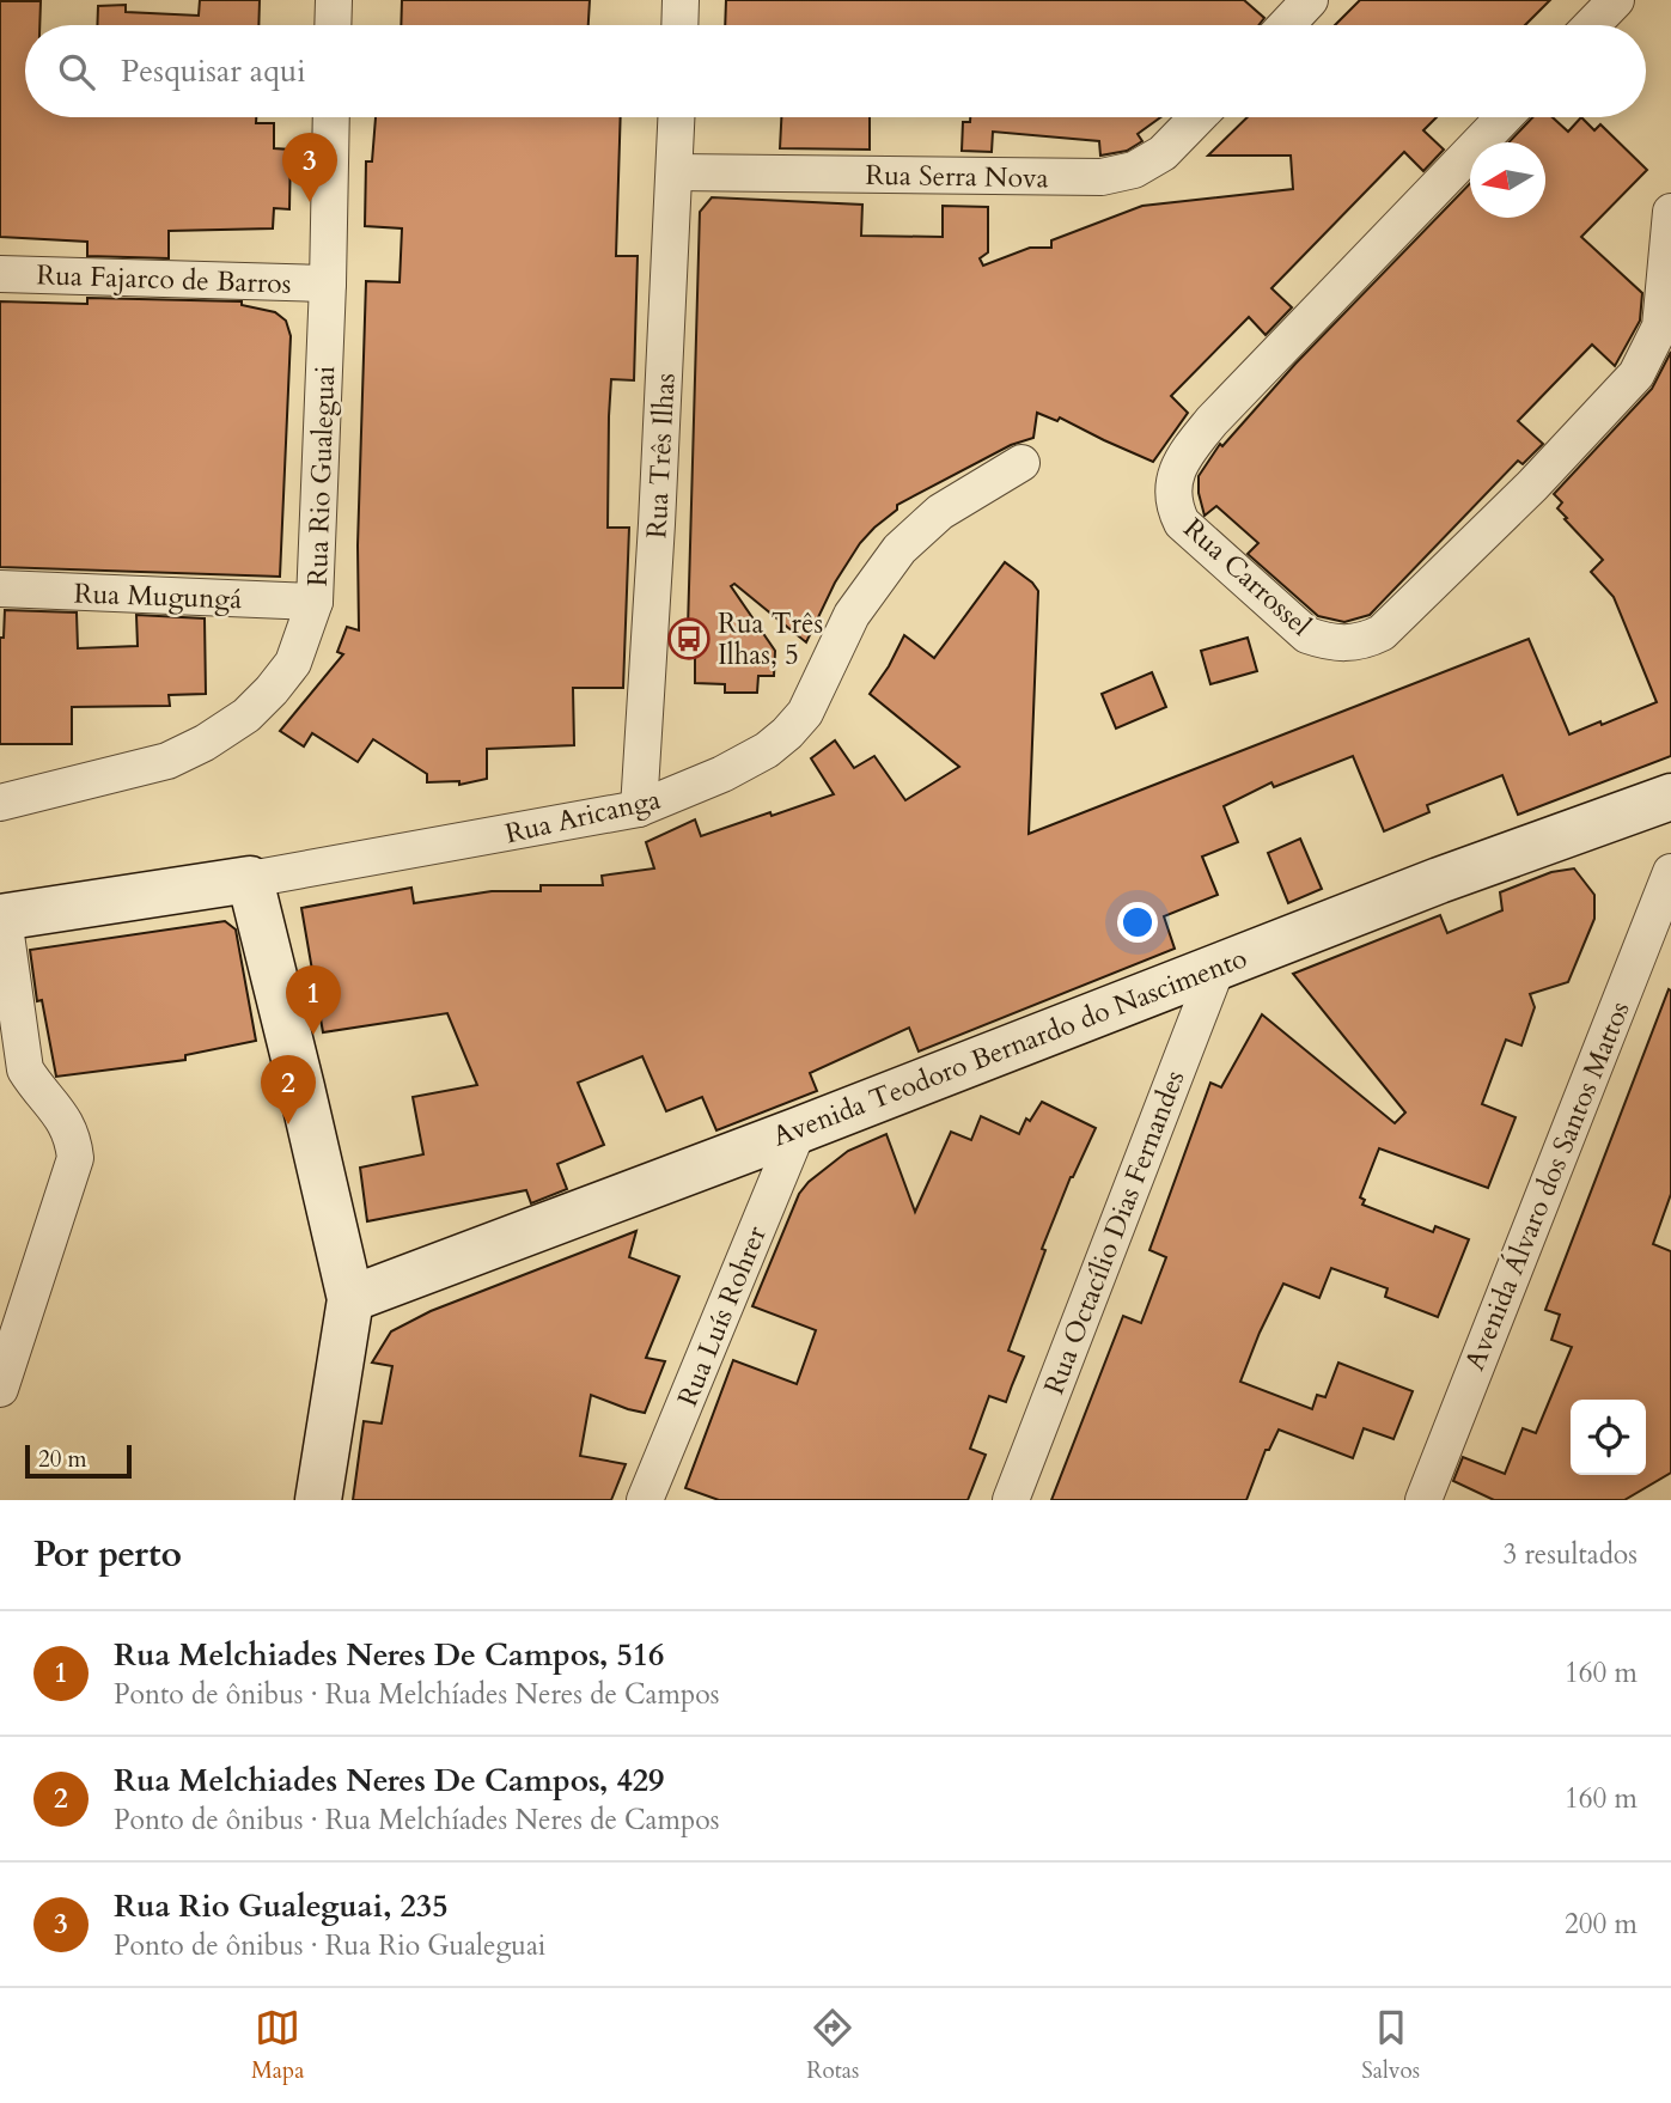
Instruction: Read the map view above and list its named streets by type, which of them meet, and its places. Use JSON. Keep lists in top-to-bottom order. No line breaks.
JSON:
{"streets":{"street":["Rua Serra Nova","Rua Fajarco de Barros","Rua Três Ilhas","Rua Rio Gualeguai","Rua Carrossel","Rua Mugungá","Rua Aricanga","Avenida Teodoro Bernardo do Nascimento","Avenida Álvaro dos Santos Mattos","Rua Octacílio Dias Fernandes","Rua Luís Rohrer"]},"crossings":[["Rua Serra Nova","Rua Três Ilhas"],["Rua Fajarco de Barros","Rua Rio Gualeguai"],["Rua Três Ilhas","Rua Aricanga"],["Rua Rio Gualeguai","Rua Mugungá"],["Avenida Teodoro Bernardo do Nascimento","Rua Octacílio Dias Fernandes"],["Avenida Teodoro Bernardo do Nascimento","Rua Luís Rohrer"]],"places":{"bus stop":["Rua Três Ilhas, 5"]},"scale_bar":"20 m","north":"left","page":{"search":"Pesquisar aqui","pins":["3","1","2"],"scale":"20 m","heading":["Por perto","3 resultados"],"list":[{"mark":"1","name":"Rua Melchiades Neres De Campos, 516","note":"Ponto de ônibus · Rua Melchíades Neres de Campos","value":"160 m"},{"mark":"2","name":"Rua Melchiades Neres De Campos, 429","note":"Ponto de ônibus · Rua Melchíades Neres de Campos","value":"160 m"},{"mark":"3","name":"Rua Rio Gualeguai, 235","note":"Ponto de ônibus · Rua Rio Gualeguai","value":"200 m"}],"nav":["Mapa","Rotas","Salvos"]}}
